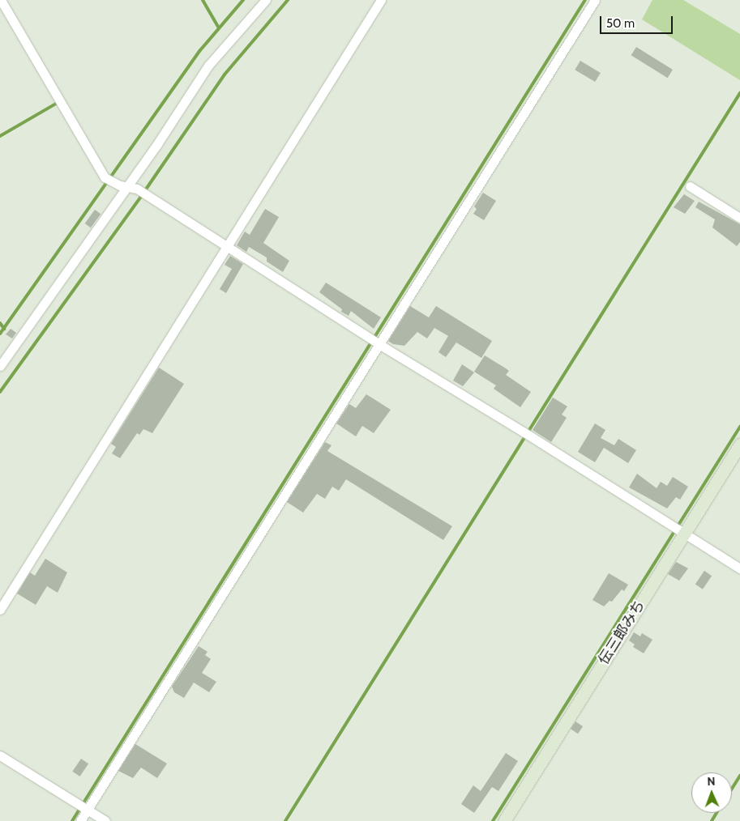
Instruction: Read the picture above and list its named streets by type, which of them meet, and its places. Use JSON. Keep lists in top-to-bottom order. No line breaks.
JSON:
{"streets":{"street":["伝三郎みち"]},"scale_bar":"50 m","north":"top"}
